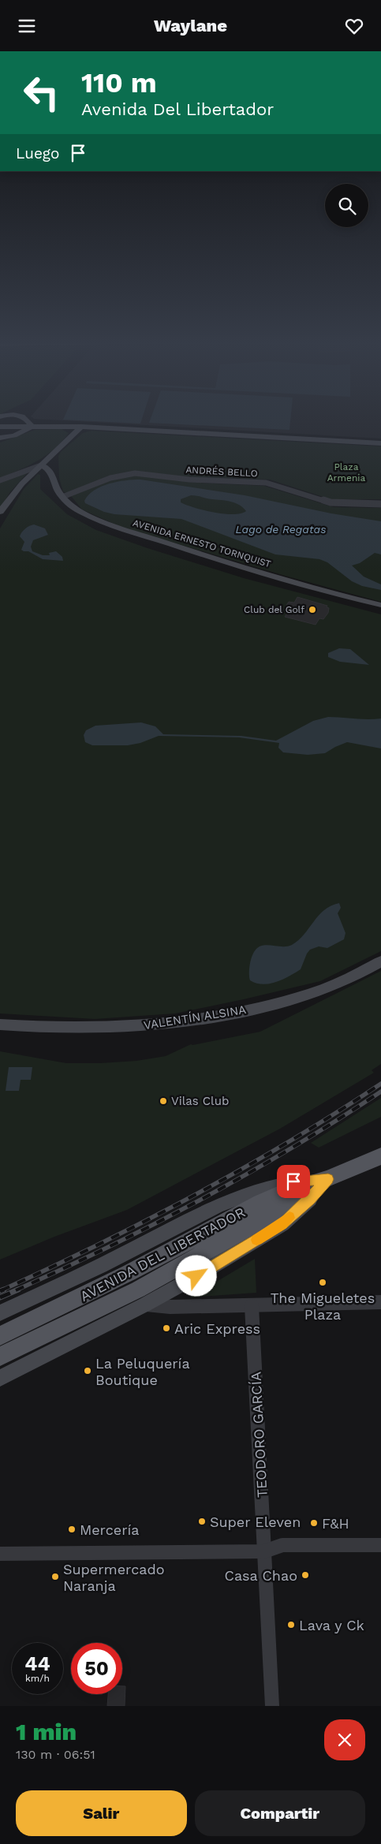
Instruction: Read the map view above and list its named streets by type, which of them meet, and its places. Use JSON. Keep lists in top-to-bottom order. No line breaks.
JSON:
{"streets":{"main road":["AVENIDA ERNESTO TORNQUIST","VALENTÍN ALSINA","AVENIDA DEL LIBERTADOR"],"street":["ANDRÉS BELLO","TEODORO GARCÍA"]},"crossings":[["ANDRÉS BELLO","AVENIDA ERNESTO TORNQUIST"]],"water":["Lago de Regatas"],"parks":["Plaza Armenia"],"places":["Club del Golf","Vilas Club","The Migueletes Plaza","Aric Express","La Peluquería Boutique","Super Eleven","F&H","Mercería","Casa Chao","Supermercado Naranja","Lava y Ck"],"page":{"header":"Waylane","turn":["110 m","Avenida Del Libertador"],"then":"Luego","speed":"44 km/h","limit":"50","heading":["1 min","130 m · 06:51"],"buttons":["Salir","Compartir"]}}
